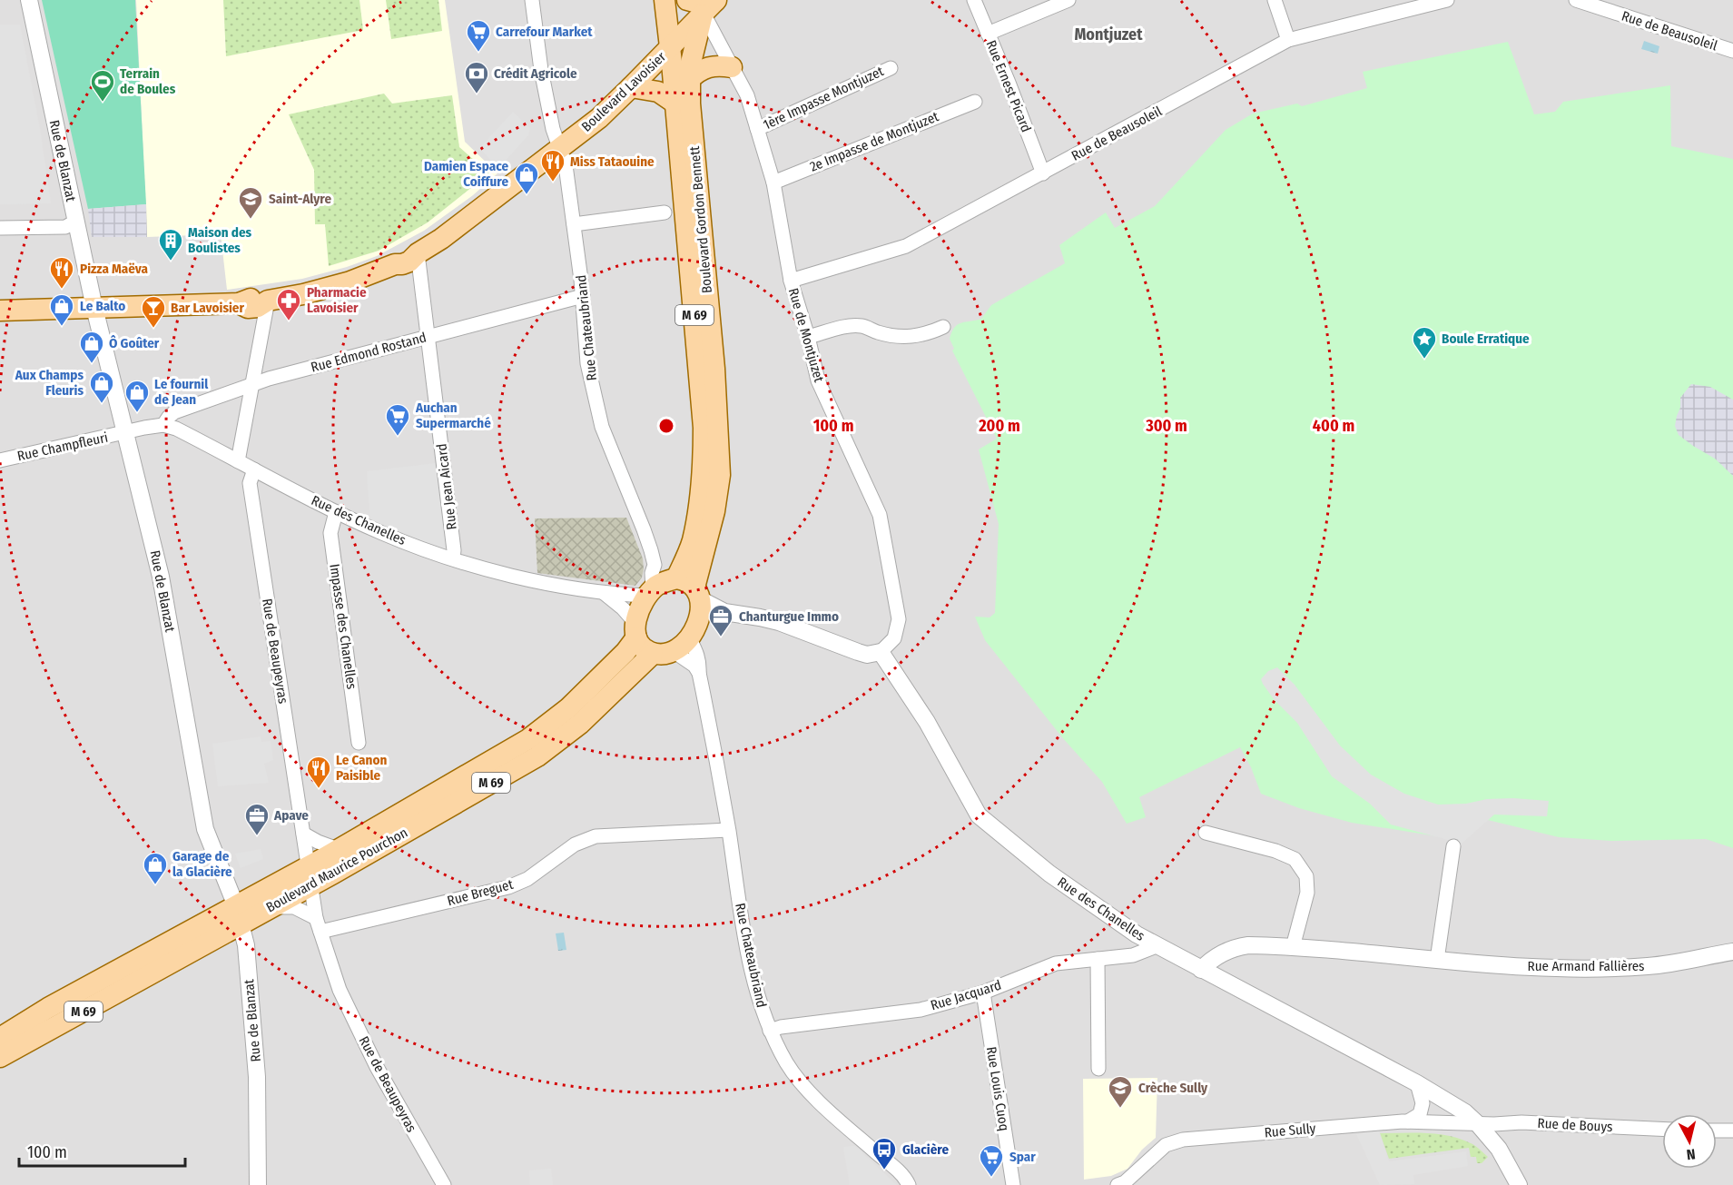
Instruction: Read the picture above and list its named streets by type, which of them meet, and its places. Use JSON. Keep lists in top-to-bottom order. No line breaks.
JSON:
{"streets":{"main road":["Boulevard Lavoisier","Boulevard Gordon Bennett","M 69","Boulevard Maurice Pourchon"],"street":["Rue de Beausoleil","Rue Ernest Picard","1ère Impasse Montjuzet","2e Impasse de Montjuzet","Rue de Blanzat","Rue Chateaubriand","Rue de Montjuzet","Rue Edmond Rostand","Rue Champfleuri","Rue Jean Aicard","Rue des Chanelles","Impasse des Chanelles","Rue de Beaupeyras","Rue Breguet","Rue Armand Fallières","Rue Jacquard","Rue Louis Cuoq","Rue de Bouys","Rue Sully"]},"crossings":[["Rue de Beausoleil","Rue Ernest Picard"],["Rue de Beausoleil","Rue de Montjuzet"],["Boulevard Lavoisier","Rue de Blanzat"],["Boulevard Lavoisier","Boulevard Gordon Bennett"],["Boulevard Lavoisier","M 69"],["Boulevard Lavoisier","Rue Chateaubriand"],["Boulevard Lavoisier","Rue de Montjuzet"],["Boulevard Lavoisier","Rue Jean Aicard"],["1ère Impasse Montjuzet","Rue de Montjuzet"],["2e Impasse de Montjuzet","Rue de Montjuzet"],["Rue de Blanzat","Rue Champfleuri"],["Rue de Blanzat","Boulevard Maurice Pourchon"],["Boulevard Gordon Bennett","M 69"],["Boulevard Gordon Bennett","Rue Chateaubriand"],["Boulevard Gordon Bennett","Rue de Montjuzet"],["Boulevard Gordon Bennett","Rue des Chanelles"],["Boulevard Gordon Bennett","Boulevard Maurice Pourchon"],["Rue Chateaubriand","Rue Edmond Rostand"],["Rue Chateaubriand","Rue des Chanelles"],["Rue Chateaubriand","Boulevard Maurice Pourchon"],["Rue Chateaubriand","Rue Breguet"],["Rue Chateaubriand","Rue Jacquard"],["Rue de Montjuzet","Rue des Chanelles"],["Rue Edmond Rostand","Rue Jean Aicard"],["Rue Edmond Rostand","Rue des Chanelles"],["Rue Jean Aicard","Rue des Chanelles"],["Rue des Chanelles","Impasse des Chanelles"],["Rue des Chanelles","Rue de Beaupeyras"],["Rue des Chanelles","Boulevard Maurice Pourchon"],["Rue des Chanelles","Rue Armand Fallières"],["Rue des Chanelles","Rue Jacquard"],["Rue des Chanelles","Rue de Bouys"],["Rue des Chanelles","Rue Sully"],["Rue de Beaupeyras","Boulevard Maurice Pourchon"],["Rue de Beaupeyras","Rue Breguet"],["Rue Jacquard","Rue Louis Cuoq"],["Rue de Bouys","Rue Sully"]],"districts":["Montjuzet"],"places":{"supermarket":["Carrefour Market","Auchan Supermarché","Spar"],"bank":["Crédit Agricole"],"sports":["Terrain de Boules"],"restaurant":["Miss Tataouine","Pizza Maëva","Le Canon Paisible"],"shop":["Damien Espace Coiffure","Le Balto","Ô Goûter","Aux Champs Fleuris","Le fournil de Jean","Garage de la Glacière"],"school or university":["Saint-Alyre","Crèche Sully"],"building":["Maison des Boulistes"],"pharmacy":["Pharmacie Lavoisier"],"bar":["Bar Lavoisier"],"place":["Boule Erratique"],"office":["Chanturgue Immo","Apave"],"bus stop":["Glacière"]},"scale_bar":"100 m","north":"bottom","rings":["100 m","200 m","300 m","400 m"]}
